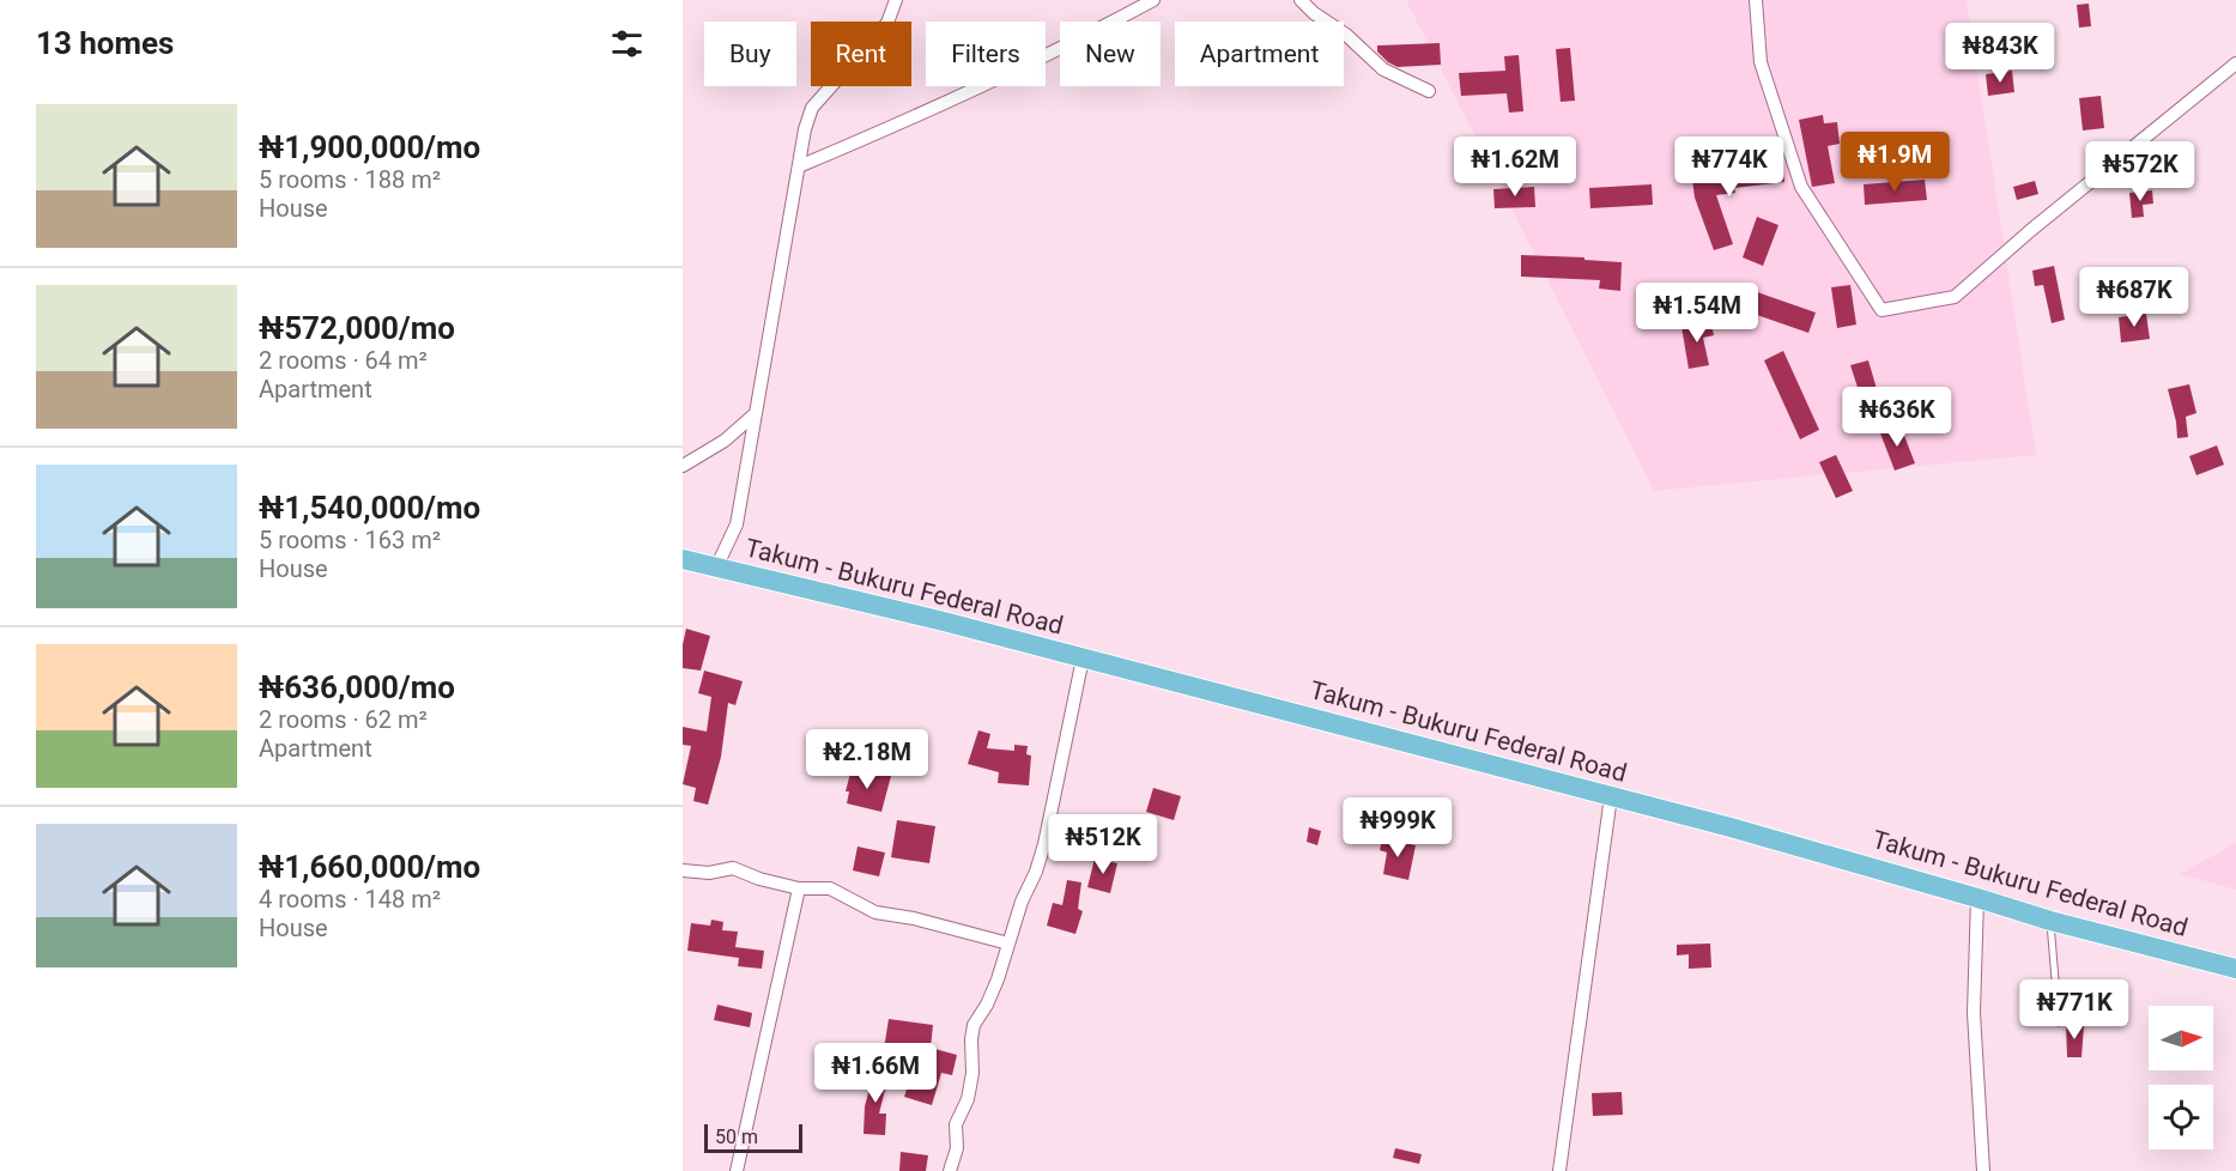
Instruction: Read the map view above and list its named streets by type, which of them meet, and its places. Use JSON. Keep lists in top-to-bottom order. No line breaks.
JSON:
{"streets":{"main road":["Takum - Bukuru Federal Road"]},"scale_bar":"50 m","north":"right","page":{"heading":"13 homes","chip":["Buy","Rent","Filters","New","Apartment"],"price":["₦843K","₦1.9M","₦1.62M","₦774K","₦572K","₦687K","₦1.54M","₦636K","₦2.18M","₦999K","₦512K","₦771K","₦1.66M"],"list":[{"name":"₦1,900,000/mo","note":"5 rooms · 188 m² · House"},{"name":"₦572,000/mo","note":"2 rooms · 64 m² · Apartment"},{"name":"₦1,540,000/mo","note":"5 rooms · 163 m² · House"},{"name":"₦636,000/mo","note":"2 rooms · 62 m² · Apartment"},{"name":"₦1,660,000/mo","note":"4 rooms · 148 m² · House"}],"scale":"50 m"}}
